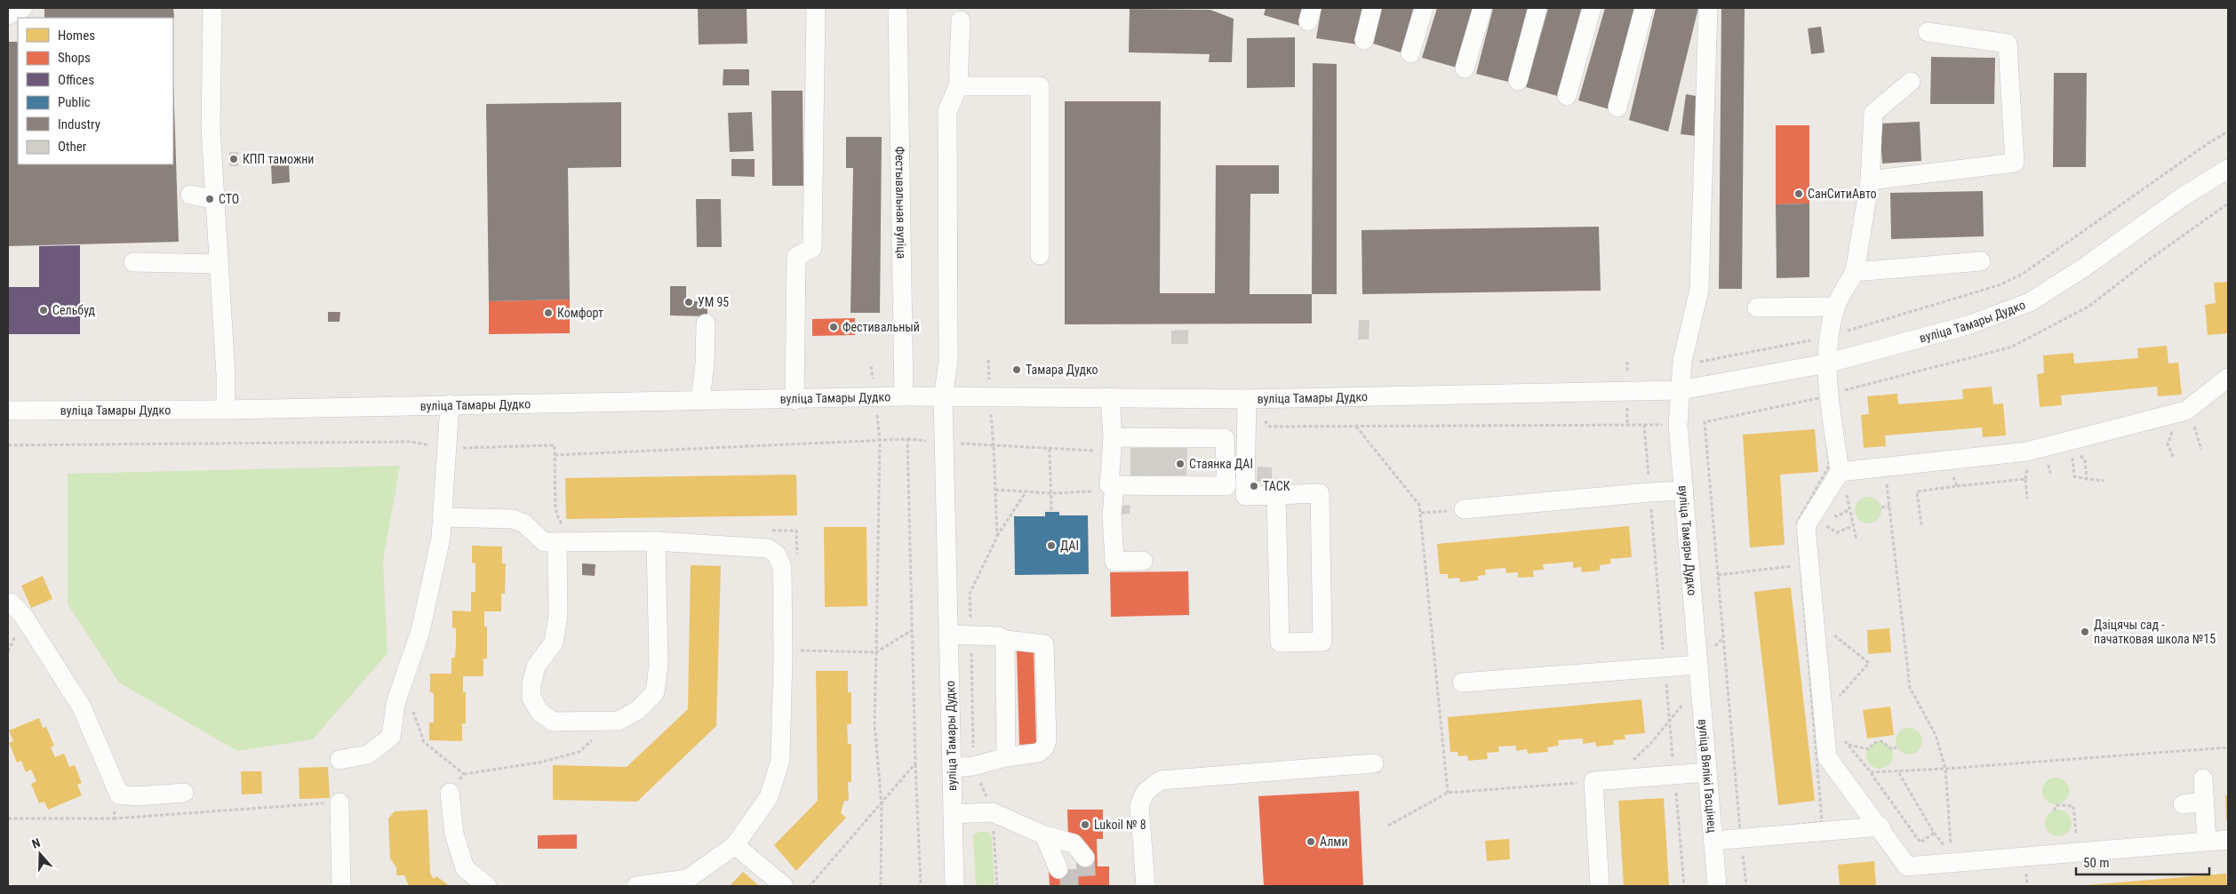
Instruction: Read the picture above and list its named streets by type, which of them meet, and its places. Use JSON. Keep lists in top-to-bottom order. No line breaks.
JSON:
{"streets":{"street":["Фестывальная вуліца","вуліца Тамары Дудко","вуліца Вялікі Гасцінец"]},"crossings":[["Фестывальная вуліца","вуліца Тамары Дудко"],["вуліца Тамары Дудко","вуліца Вялікі Гасцінец"]],"places":["КПП таможни","СанСитиАвто","СТО","УМ 95","Сельбуд","Комфорт","Фестивальный","Тамара Дудко","Стаянка ДАІ","ТАСК","ДАІ","Дзіцячы сад - пачатковая школа №15","Lukoil № 8","Алми"],"legend":["Homes","Shops","Offices","Public","Industry","Other"],"scale_bar":"50 m","north":"top"}
